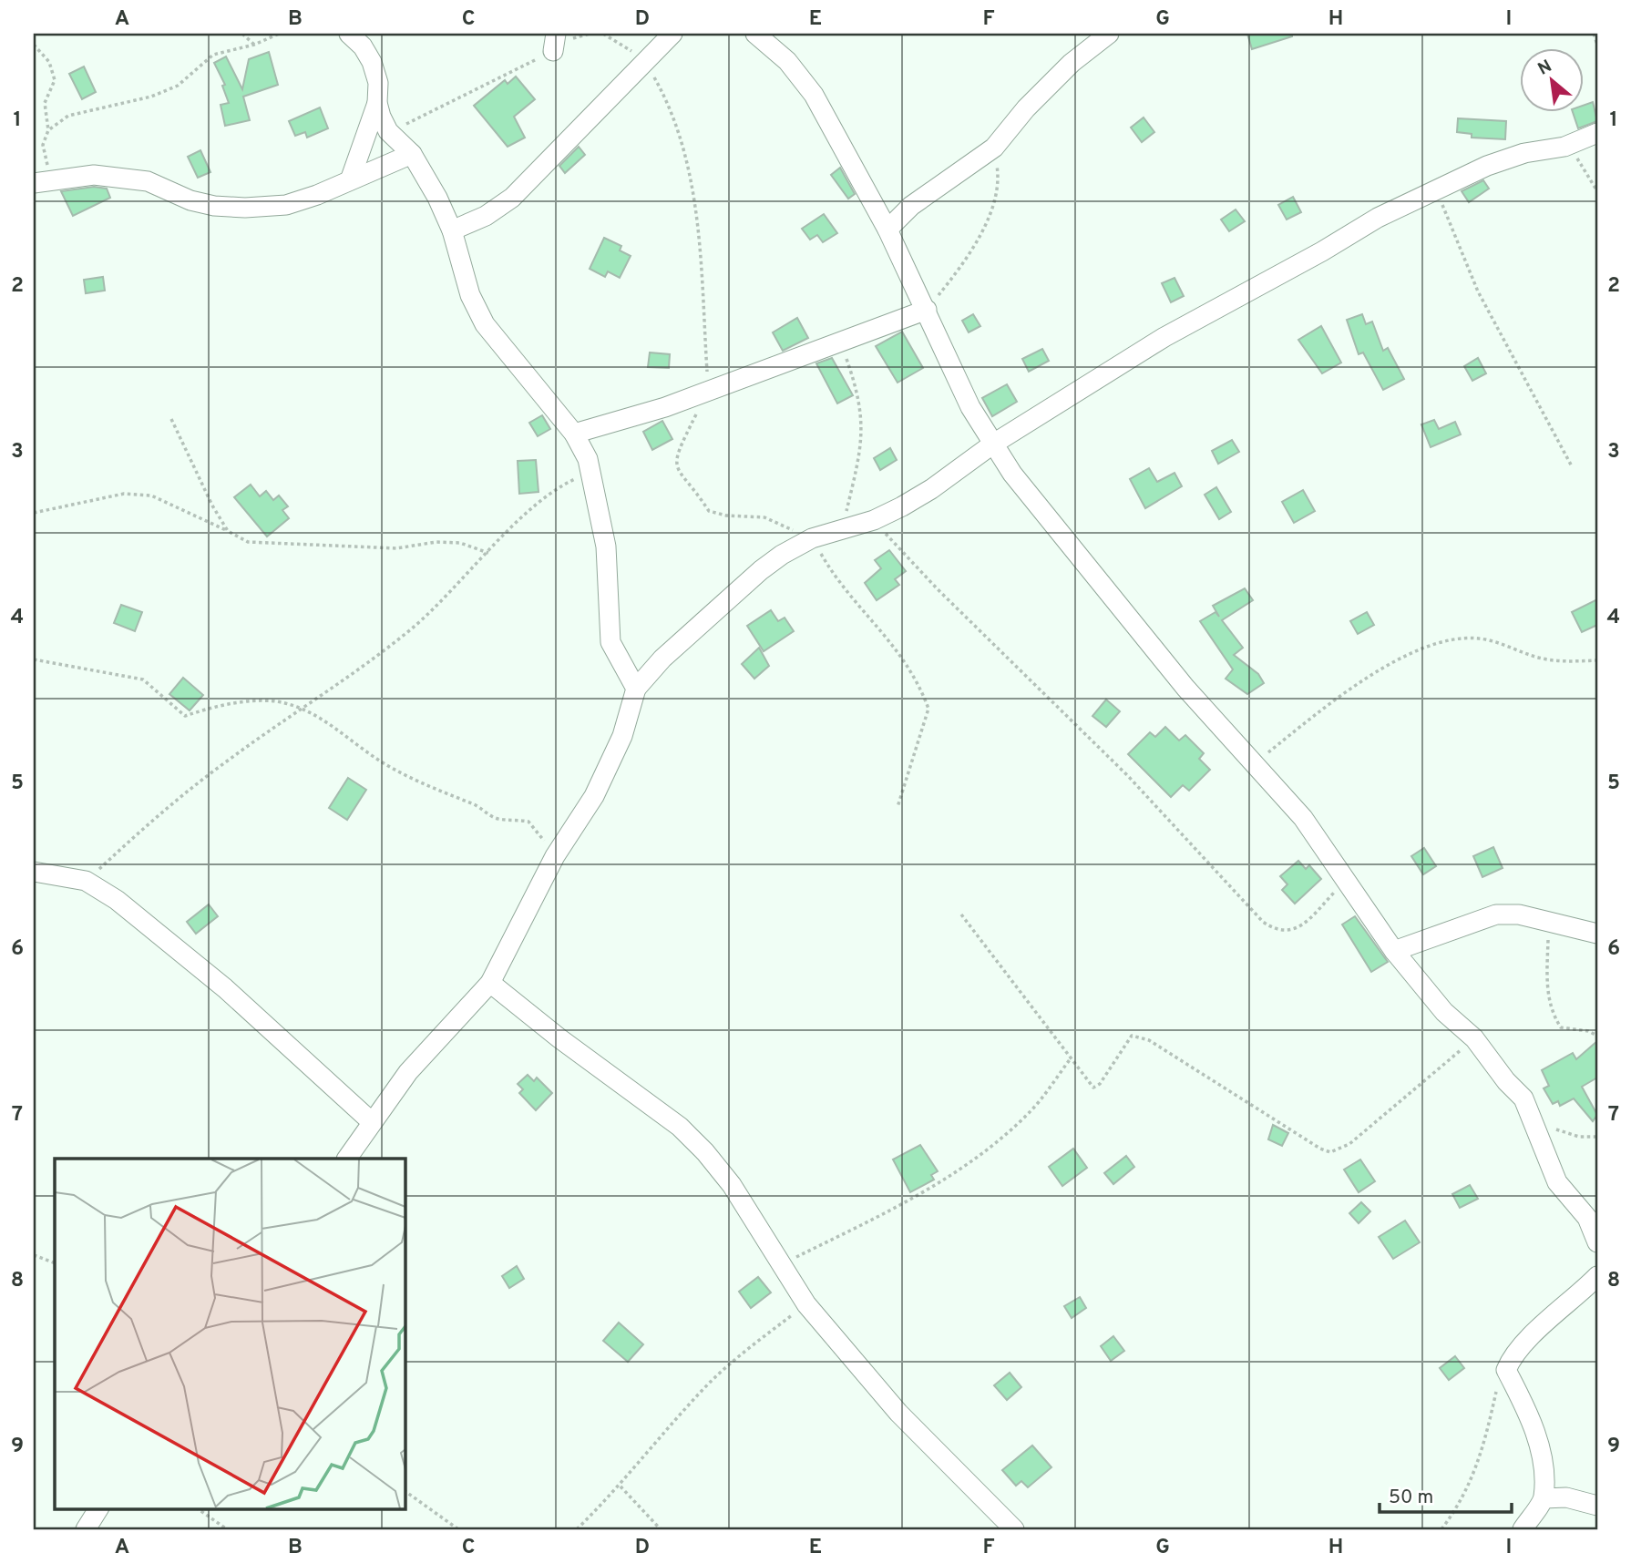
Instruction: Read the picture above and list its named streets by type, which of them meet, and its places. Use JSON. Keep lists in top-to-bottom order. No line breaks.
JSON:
{"scale_bar":"50 m","north":"top left","grid":{"columns":["A","B","C","D","E","F","G","H","I"],"rows":["1","2","3","4","5","6","7","8","9"]}}
